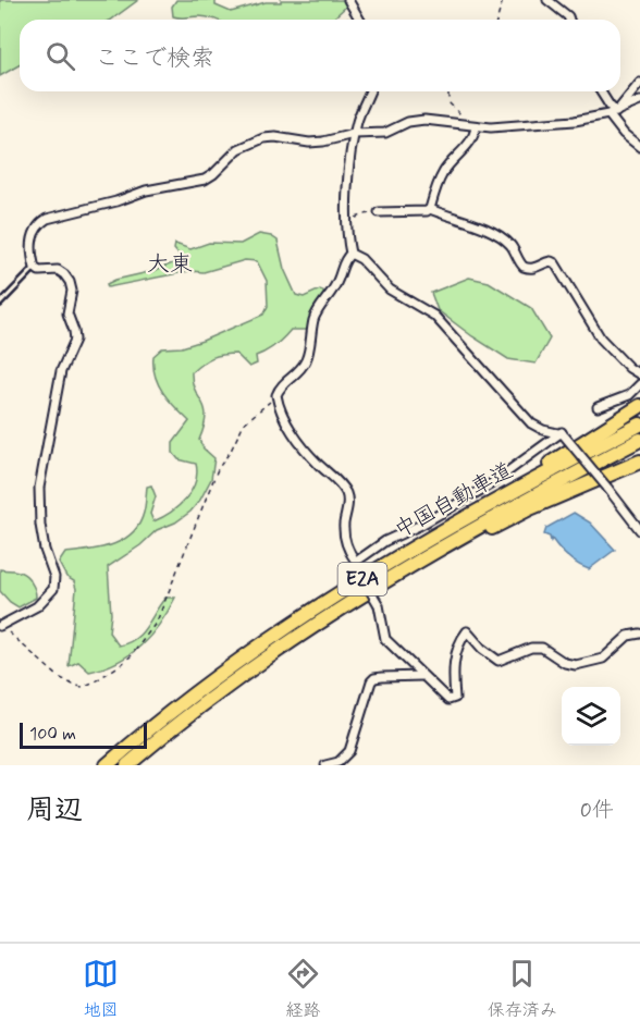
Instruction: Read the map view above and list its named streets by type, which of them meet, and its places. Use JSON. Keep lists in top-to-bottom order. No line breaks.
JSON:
{"streets":{"highway":["中国自動車道","E2A"]},"districts":["大東"],"scale_bar":"100 m","page":{"search":"ここで検索","scale":"100 m","heading":["周辺","0件"],"nav":["地図","経路","保存済み"]}}
